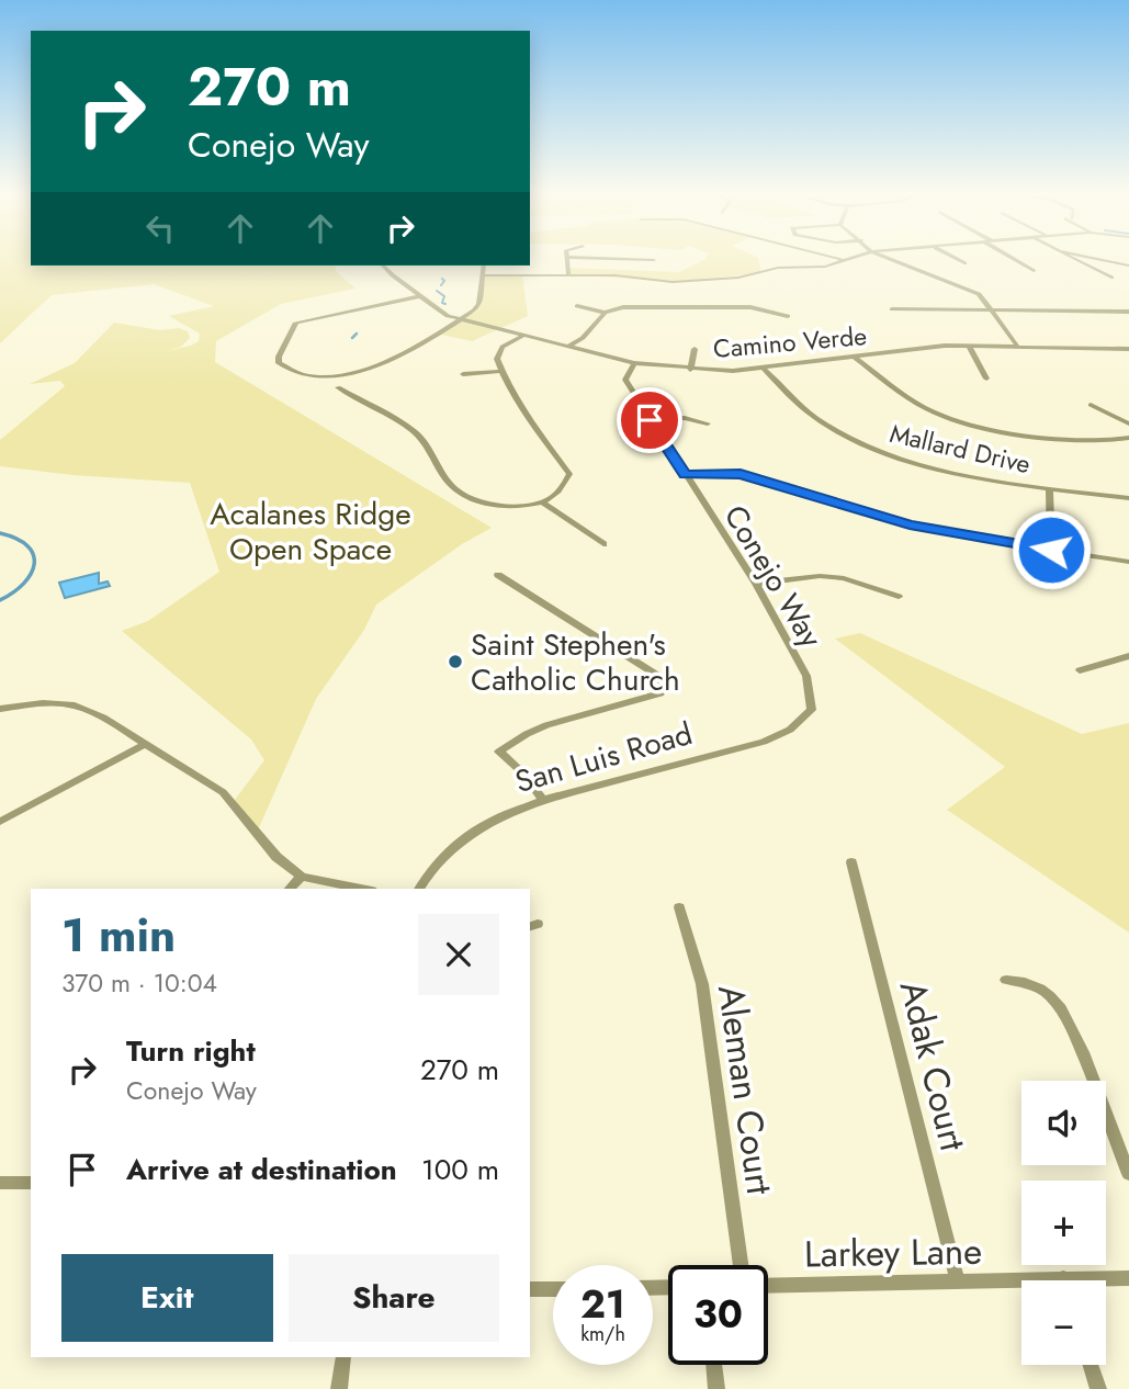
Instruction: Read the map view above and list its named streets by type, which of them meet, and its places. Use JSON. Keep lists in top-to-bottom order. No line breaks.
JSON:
{"streets":{"street":["Camino Verde","Mallard Drive","Conejo Way","San Luis Road","Adak Court","Aleman Court","Larkey Lane"]},"crossings":[["Camino Verde","Mallard Drive"],["Camino Verde","Conejo Way"],["Conejo Way","San Luis Road"],["Adak Court","Larkey Lane"]],"parks":["Acalanes Ridge Open Space"],"places":["Saint Stephen's Catholic Church"],"page":{"turn":["270 m","Conejo Way"],"heading":["1 min","370 m · 10:04"],"list":[{"name":"Turn right","note":"Conejo Way","value":"270 m"},{"name":"Arrive at destination","value":"100 m"}],"map_buttons":["+","−"],"buttons":["Exit","Share"],"speed":"21 km/h","limit":"30"}}
